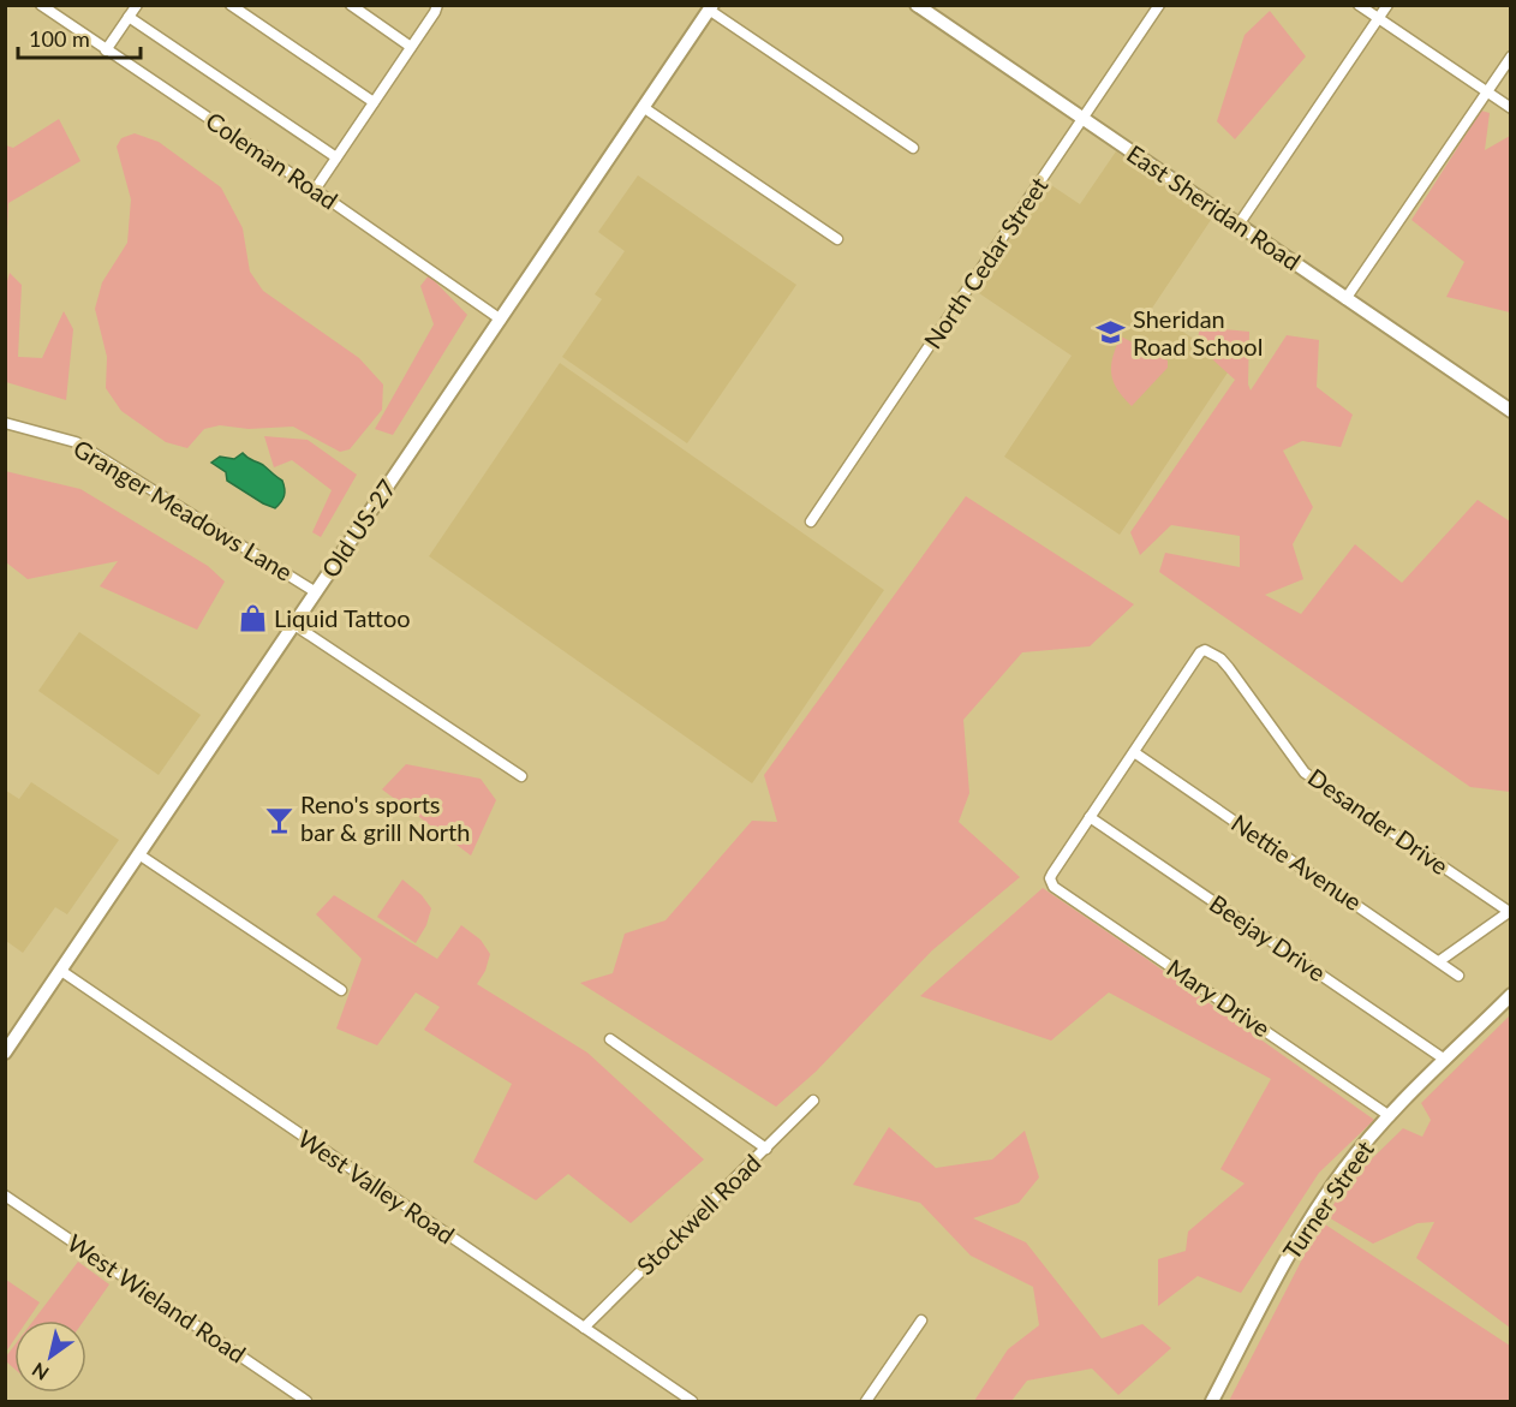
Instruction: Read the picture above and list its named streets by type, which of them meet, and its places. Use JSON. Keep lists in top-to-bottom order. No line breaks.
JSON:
{"streets":{"main road":["East Sheridan Road","Old US-27","Turner Street"],"street":["Coleman Road","North Cedar Street","Granger Meadows Lane","Desander Drive","Nettie Avenue","Beejay Drive","Mary Drive","West Valley Road","Stockwell Road","West Wieland Road"]},"crossings":[["Coleman Road","Old US-27"],["East Sheridan Road","North Cedar Street"],["Granger Meadows Lane","Old US-27"],["Old US-27","West Valley Road"],["Desander Drive","Nettie Avenue"],["Beejay Drive","Mary Drive"],["Beejay Drive","Turner Street"],["Mary Drive","Turner Street"],["West Valley Road","Stockwell Road"]],"places":{"school or university":["Sheridan Road School"],"shop":["Liquid Tattoo"],"bar":["Reno's sports bar & grill North"]},"scale_bar":"100 m","north":"bottom left"}
